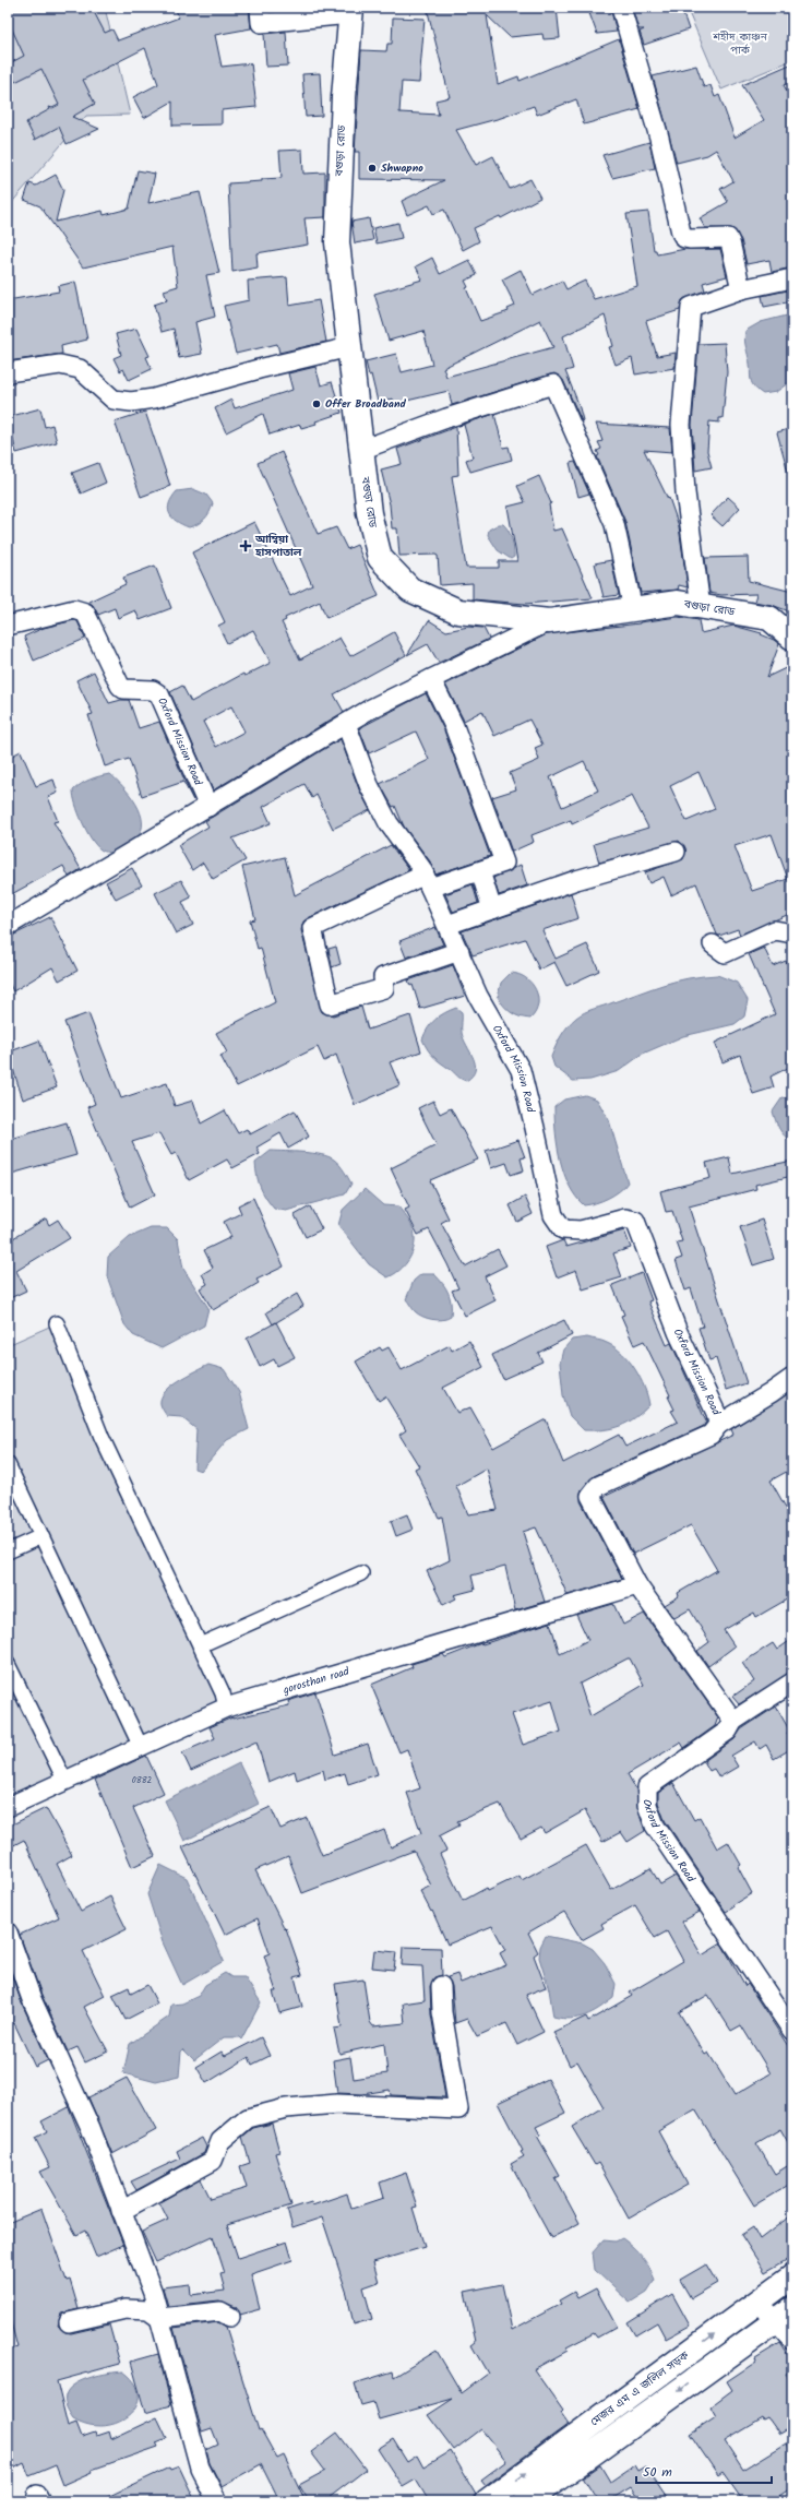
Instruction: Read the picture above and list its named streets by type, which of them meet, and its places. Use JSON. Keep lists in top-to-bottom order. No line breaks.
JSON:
{"streets":{"main road":["বগুড়া রোড","মেজর এম এ জলিল সড়ক"],"street":["Oxford Mission Road","gorosthan road"]},"crossings":[["Oxford Mission Road","gorosthan road"]],"parks":["শহীদ কাঞ্চন পার্ক"],"places":{"other":["Shwapno","Offer Broadband"],"health":["আম্বিয়া হাসপাতাল"]},"house_numbers":["0882"],"scale_bar":"50 m"}
